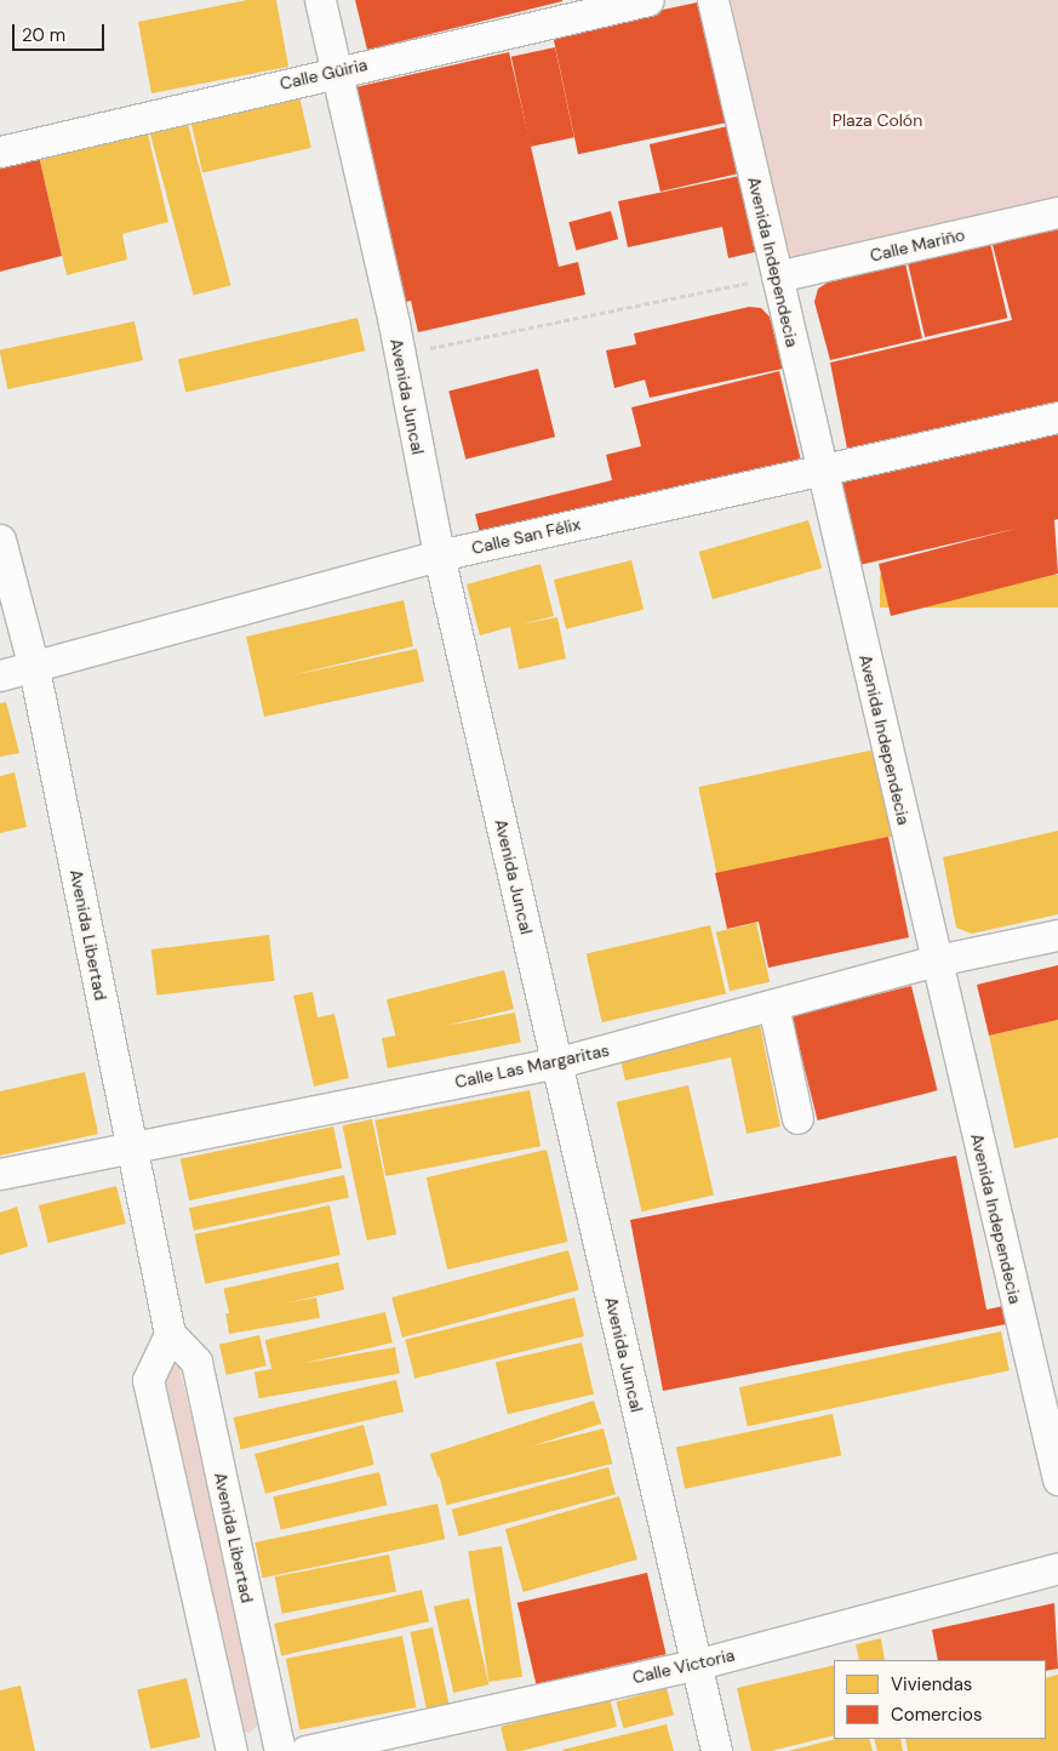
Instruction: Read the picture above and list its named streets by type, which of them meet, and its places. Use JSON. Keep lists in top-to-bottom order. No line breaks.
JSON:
{"streets":{"street":["Calle Güiria","Calle Mariño","Avenida Independecia","Avenida Juncal","Calle San Félix","Avenida Libertad","Calle Las Margaritas","Calle Victoria"]},"crossings":[["Calle Güiria","Avenida Juncal"],["Calle Mariño","Avenida Independecia"],["Avenida Independecia","Calle San Félix"],["Avenida Independecia","Calle Las Margaritas"],["Avenida Juncal","Calle San Félix"],["Avenida Juncal","Calle Las Margaritas"],["Avenida Juncal","Calle Victoria"],["Calle San Félix","Avenida Libertad"],["Avenida Libertad","Calle Las Margaritas"]],"parks":["Plaza Colón"],"legend":["Viviendas","Comercios"],"scale_bar":"20 m"}
